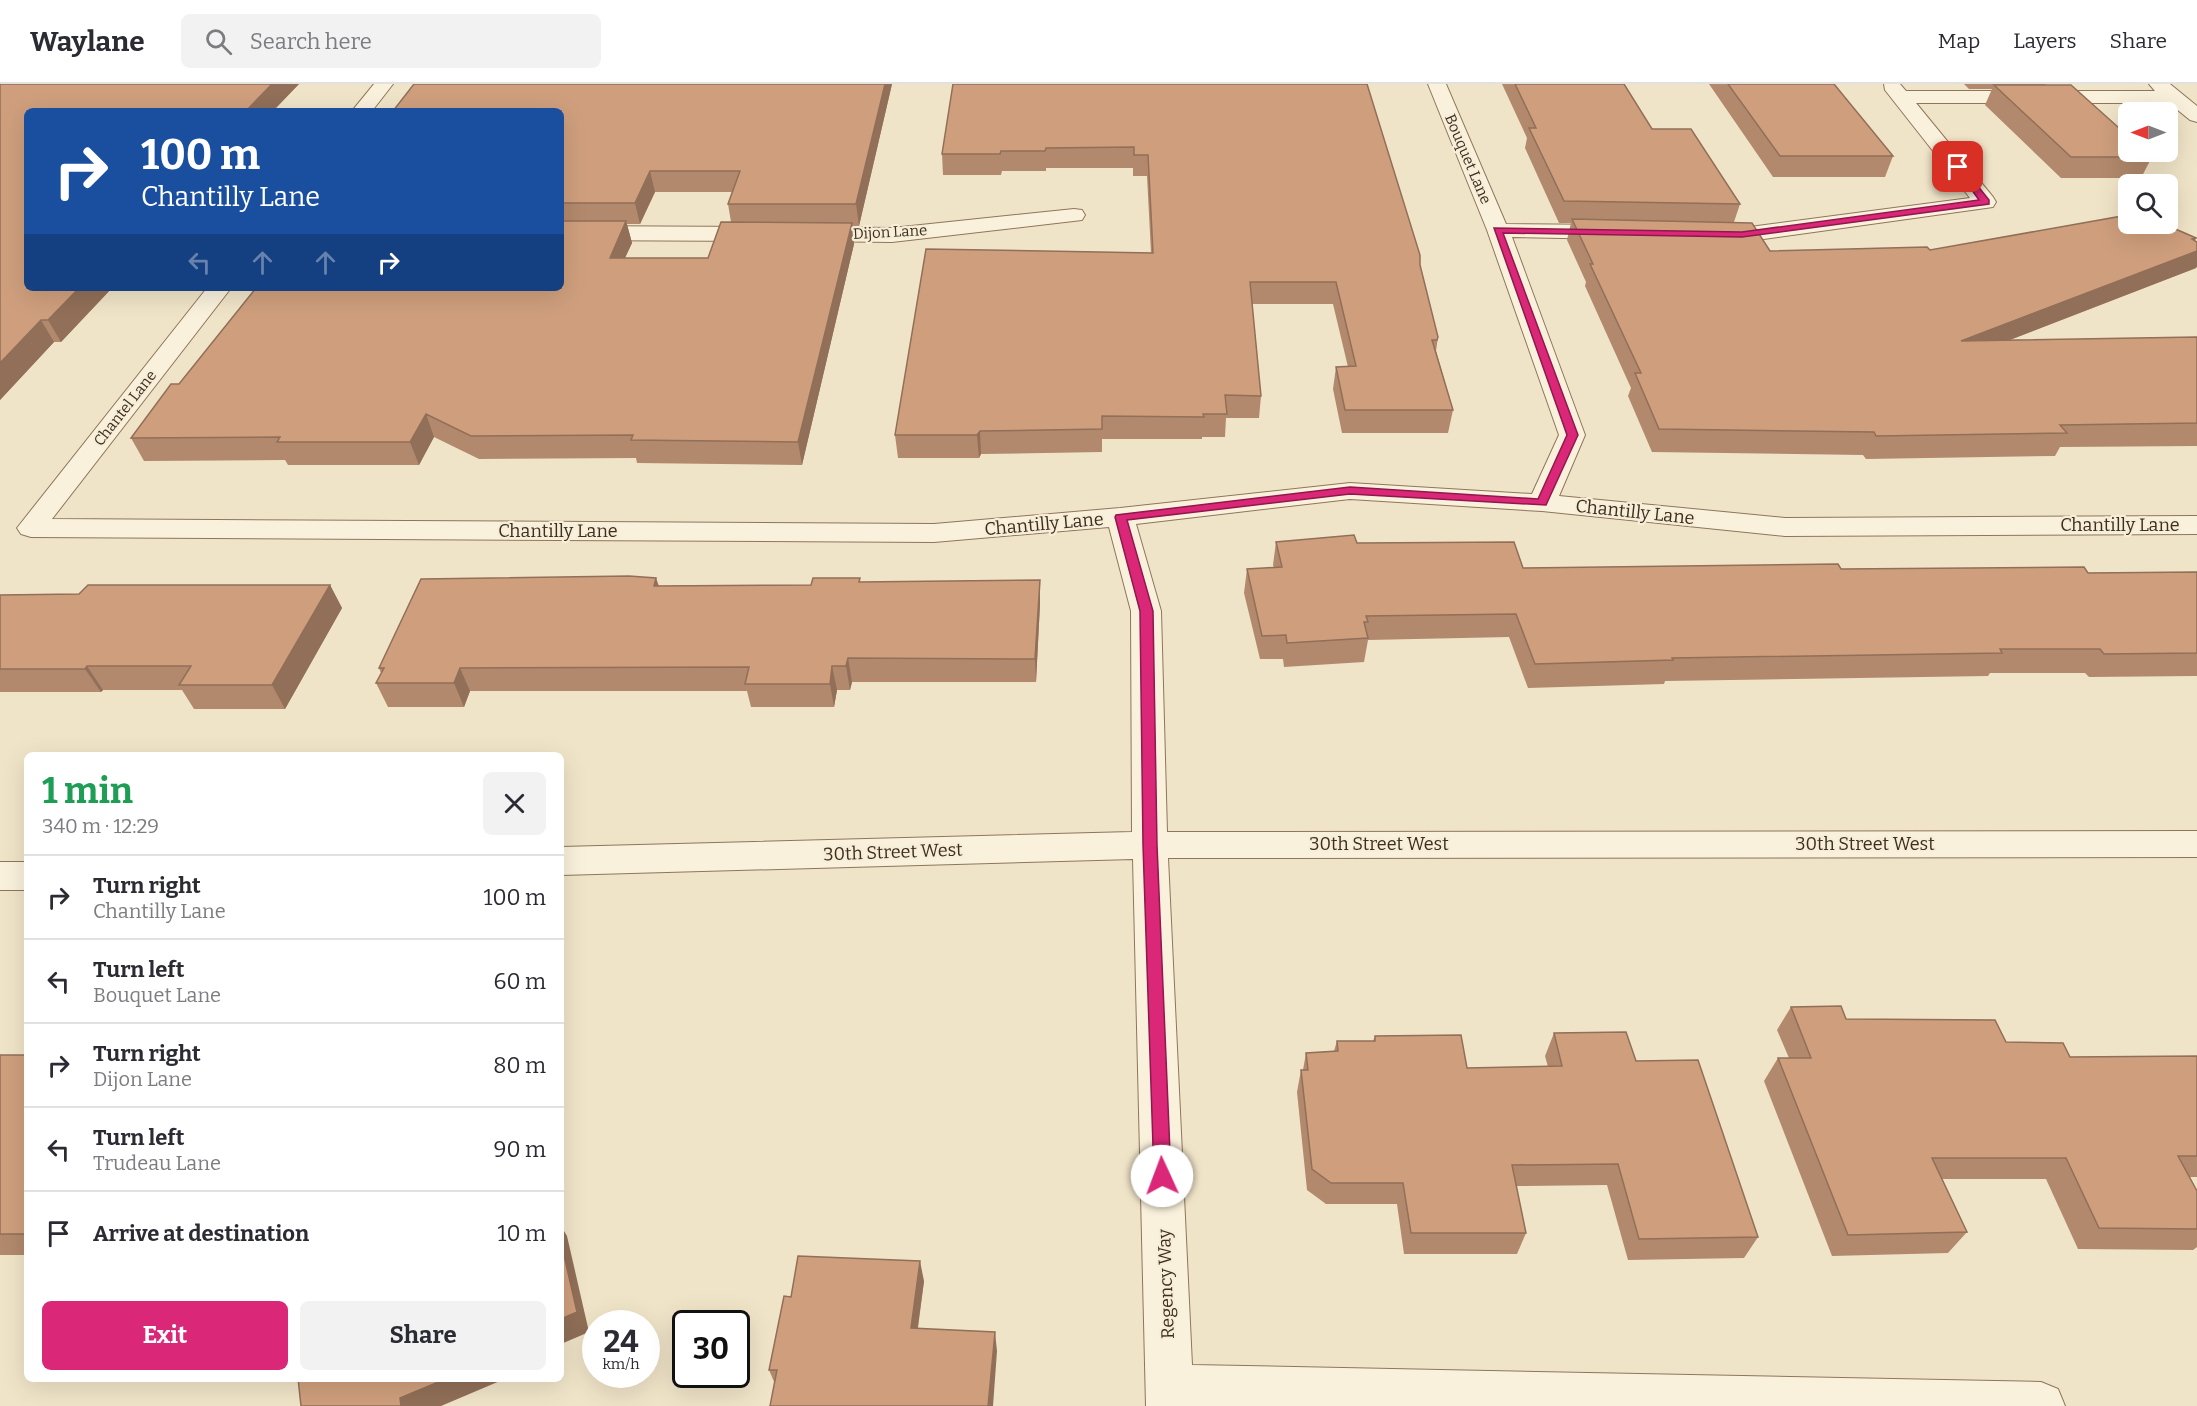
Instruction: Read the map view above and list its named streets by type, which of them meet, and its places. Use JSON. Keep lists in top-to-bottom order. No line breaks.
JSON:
{"streets":{"street":["Bouquet Lane","Dijon Lane","Chantel Lane","Chantilly Lane","30th Street West","Regency Way"]},"crossings":[["Bouquet Lane","Chantilly Lane"],["Chantel Lane","Chantilly Lane"],["Chantilly Lane","Regency Way"],["30th Street West","Regency Way"]],"north":"left","page":{"header":"Waylane","search":"Search here","nav":["Map","Layers","Share"],"turn":["100 m","Chantilly Lane"],"heading":["1 min","340 m · 12:29"],"list":[{"name":"Turn right","note":"Chantilly Lane","value":"100 m"},{"name":"Turn left","note":"Bouquet Lane","value":"60 m"},{"name":"Turn right","note":"Dijon Lane","value":"80 m"},{"name":"Turn left","note":"Trudeau Lane","value":"90 m"},{"name":"Arrive at destination","value":"10 m"}],"buttons":["Exit","Share"],"speed":"24 km/h","limit":"30"}}
